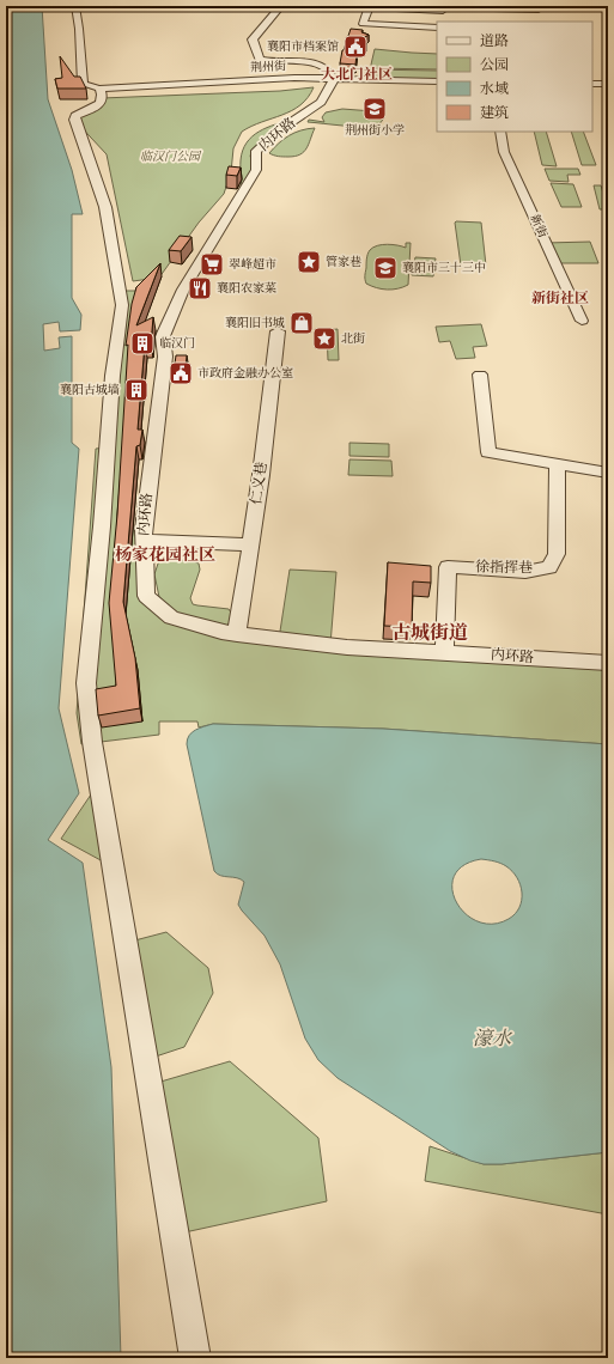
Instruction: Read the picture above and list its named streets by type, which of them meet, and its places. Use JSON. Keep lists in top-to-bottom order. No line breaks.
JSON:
{"streets":{"street":["荆州街","内环路","新街","仁义巷","徐指挥巷"]},"crossings":[["荆州街","内环路"],["内环路","仁义巷"],["内环路","徐指挥巷"]],"districts":["大北门社区","新街社区","杨家花园社区","古城街道"],"water":["濠水"],"parks":["临汉门公园"],"places":{"public building":["襄阳市档案馆","市政府金融办公室"],"school or university":["荆州街小学","襄阳市三十三中"],"place":["管家巷","北街"],"supermarket":["翠峰超市"],"restaurant":["襄阳农家菜"],"shop":["襄阳旧书城"],"building":["临汉门","襄阳古城墙"]},"legend":["道路","公园","水域","建筑"]}
